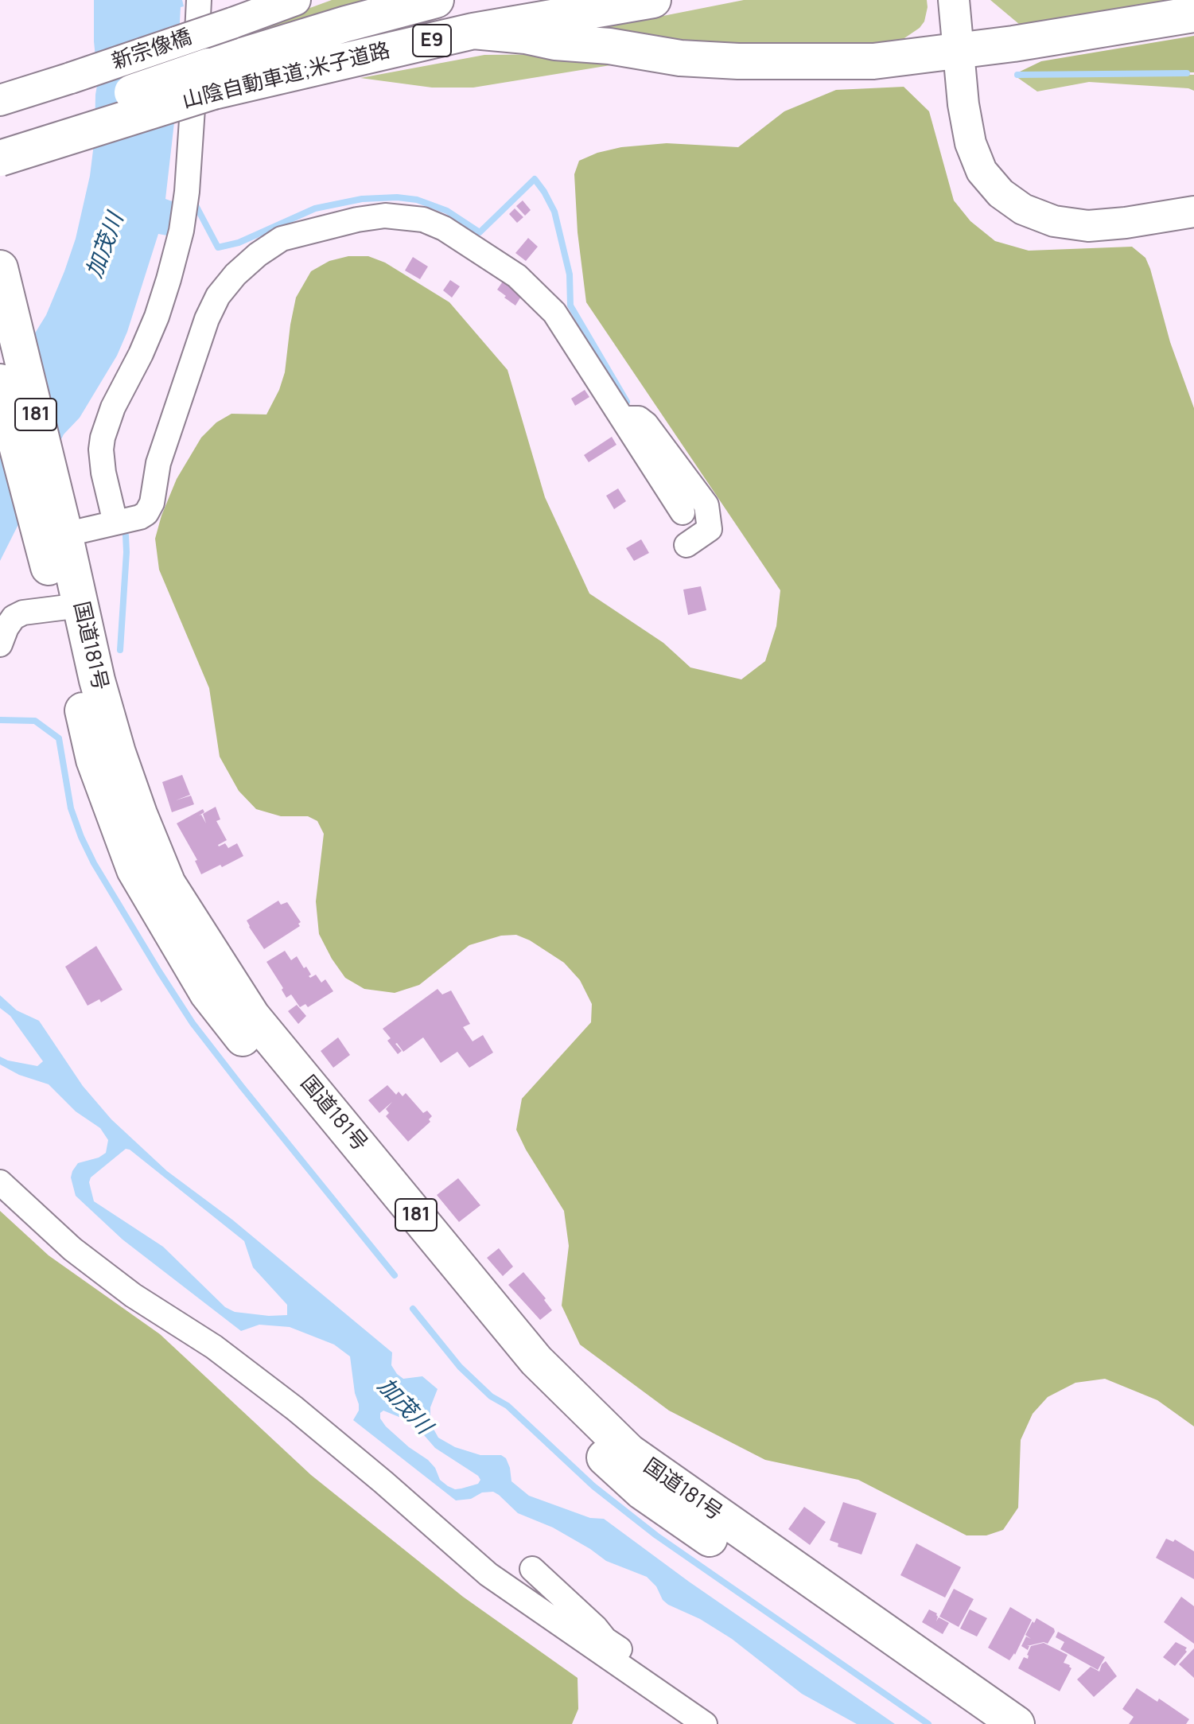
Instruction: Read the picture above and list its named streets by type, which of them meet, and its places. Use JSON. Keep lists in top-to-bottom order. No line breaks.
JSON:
{"streets":{"highway":["E9","山陰自動車道;米子道路","181","国道181号"],"street":["新宗像橋"]},"water":["加茂川"]}
